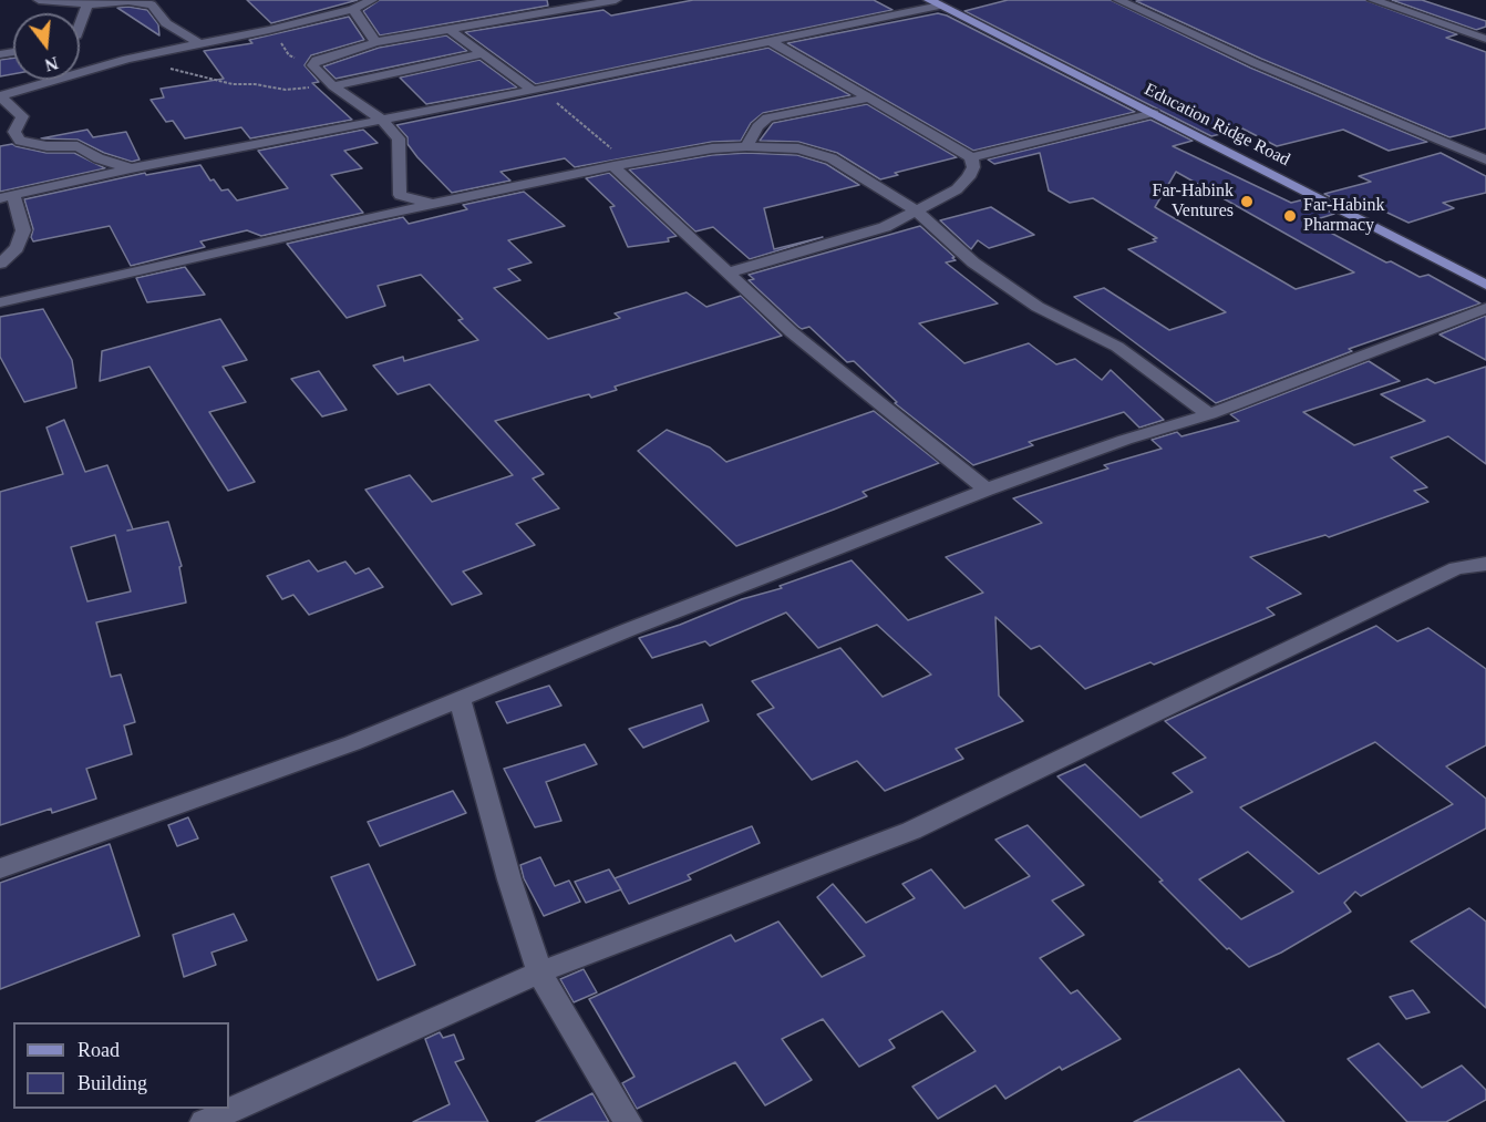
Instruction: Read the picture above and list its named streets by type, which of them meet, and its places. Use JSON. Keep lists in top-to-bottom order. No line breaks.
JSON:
{"streets":{"main road":["Education Ridge Road"]},"places":["Far-Habink Ventures","Far-Habink Pharmacy"],"legend":["Road","Building"],"north":"bottom"}
